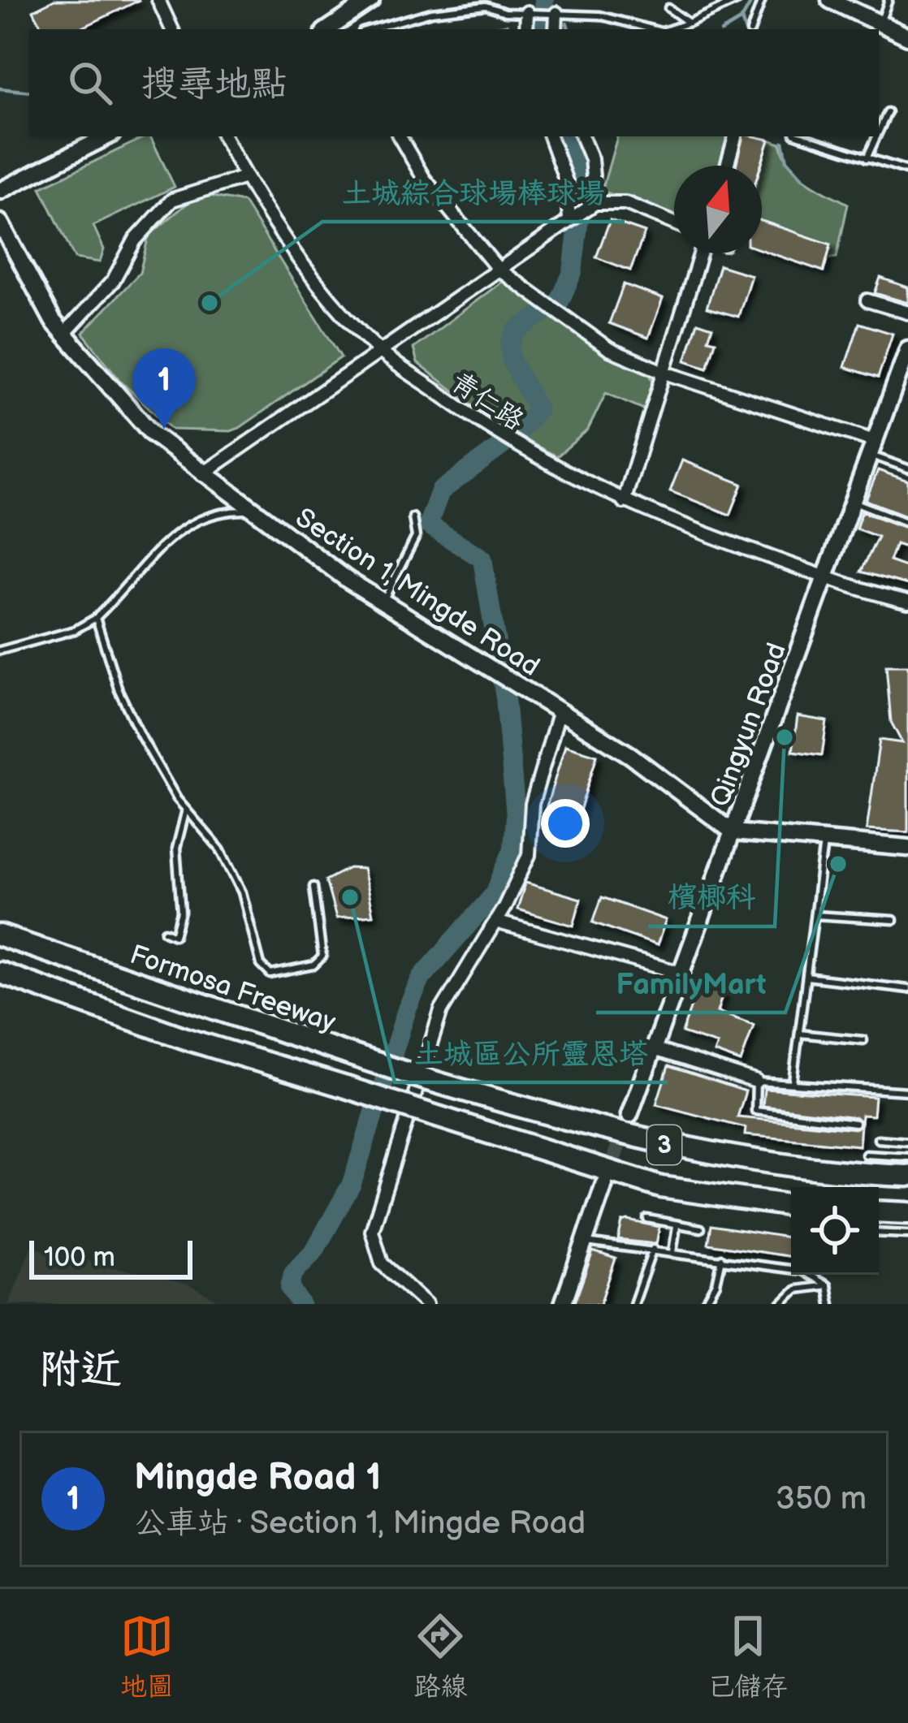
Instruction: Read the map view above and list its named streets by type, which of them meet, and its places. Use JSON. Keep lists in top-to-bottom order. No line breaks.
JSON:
{"streets":{"highway":["Formosa Freeway","3"],"street":["青仁路","Section 1, Mingde Road","Qingyun Road"]},"crossings":[["青仁路","Qingyun Road"],["Section 1, Mingde Road","Qingyun Road"]],"places":["土城綜合球場棒球場","檳榔科","FamilyMart","土城區公所靈恩塔"],"scale_bar":"100 m","north":"top","page":{"search":"搜尋地點","pins":"1","scale":"100 m","heading":"附近","list":[{"mark":"1","name":"Mingde Road 1","note":"公車站 · Section 1, Mingde Road","value":"350 m"}],"nav":["地圖","路線","已儲存"]}}
